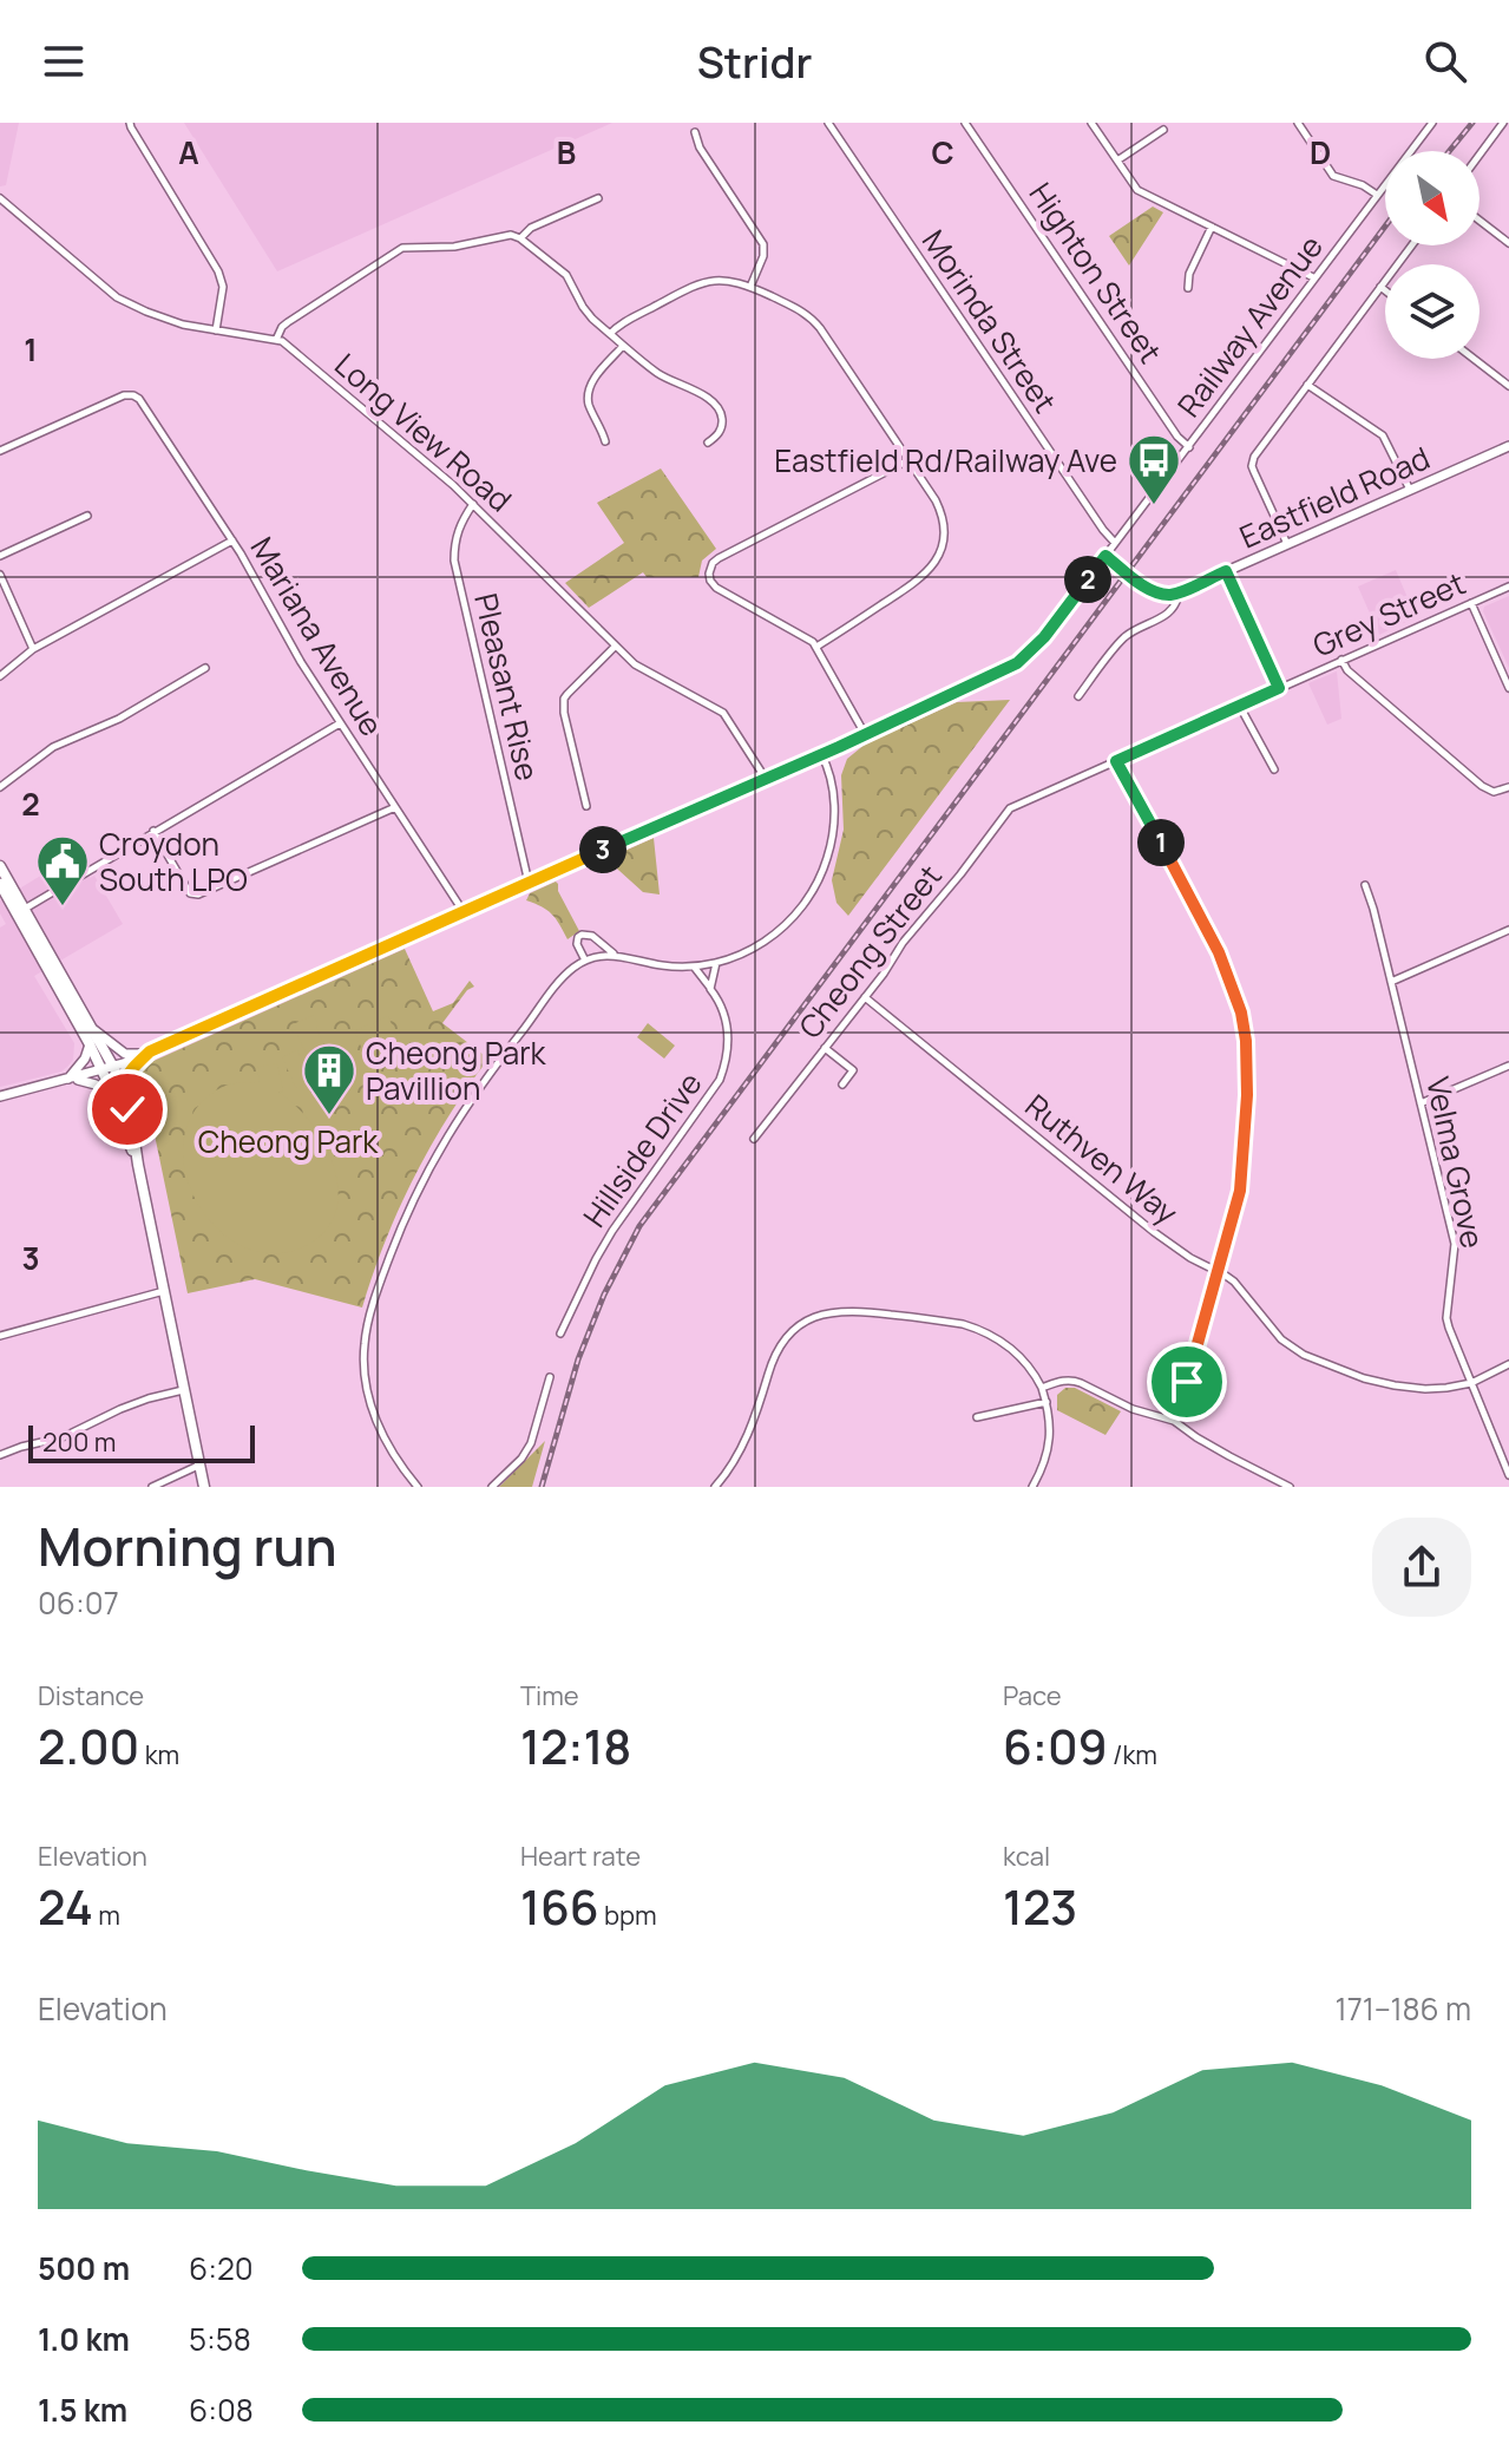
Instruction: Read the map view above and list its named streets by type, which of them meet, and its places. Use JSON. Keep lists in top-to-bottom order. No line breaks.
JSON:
{"streets":{"main road":["Eastfield Road"],"street":["Highton Street","Morinda Street","Railway Avenue","Long View Road","Grey Street","Mariana Avenue","Pleasant Rise","Cheong Street","Hillside Drive","Ruthven Way","Velma Grove"]},"crossings":[["Highton Street","Railway Avenue"],["Morinda Street","Railway Avenue"],["Long View Road","Pleasant Rise"],["Grey Street","Cheong Street"],["Cheong Street","Ruthven Way"],["Ruthven Way","Velma Grove"]],"parks":["Cheong Park"],"places":{"bus stop":["Eastfield Rd/Railway Ave"],"public building":["Croydon South LPO"],"building":["Cheong Park Pavillion"]},"scale_bar":"200 m","north":"bottom right","page":{"header":"Stridr","pins":["2","1","3"],"scale":"200 m","heading":["Morning run","06:07"],"stats":[["Distance","2.00 km"],["Time","12:18"],["Pace","6:09 /km"],["Elevation","24 m"],["Heart rate","166 bpm"],["kcal","123"]],"chart":["Elevation","171–186 m"],"list":[{"name":"500 m","note":"6:20"},{"name":"1.0 km","note":"5:58"},{"name":"1.5 km","note":"6:08"}]},"grid":{"columns":["A","B","C","D"],"rows":["1","2","3"]}}
